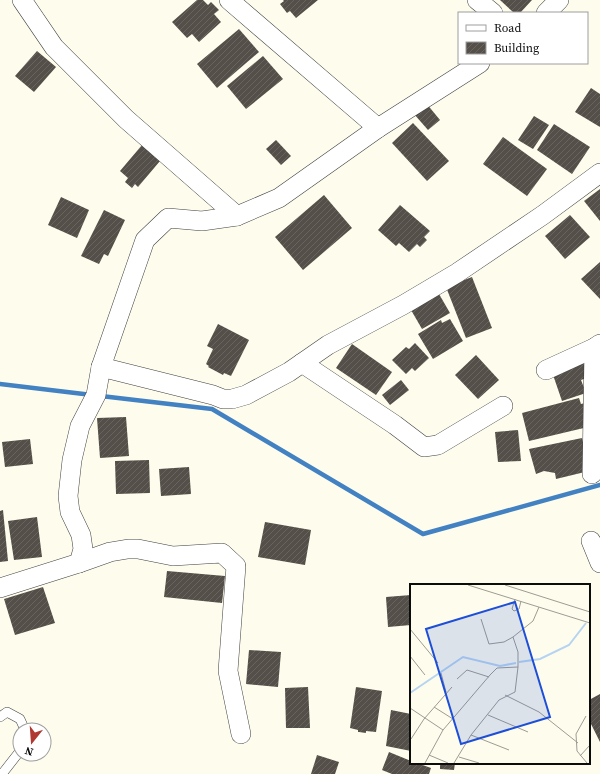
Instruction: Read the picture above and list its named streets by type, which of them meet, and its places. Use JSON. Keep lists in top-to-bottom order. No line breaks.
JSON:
{"legend":["Road","Building"],"north":"bottom"}
